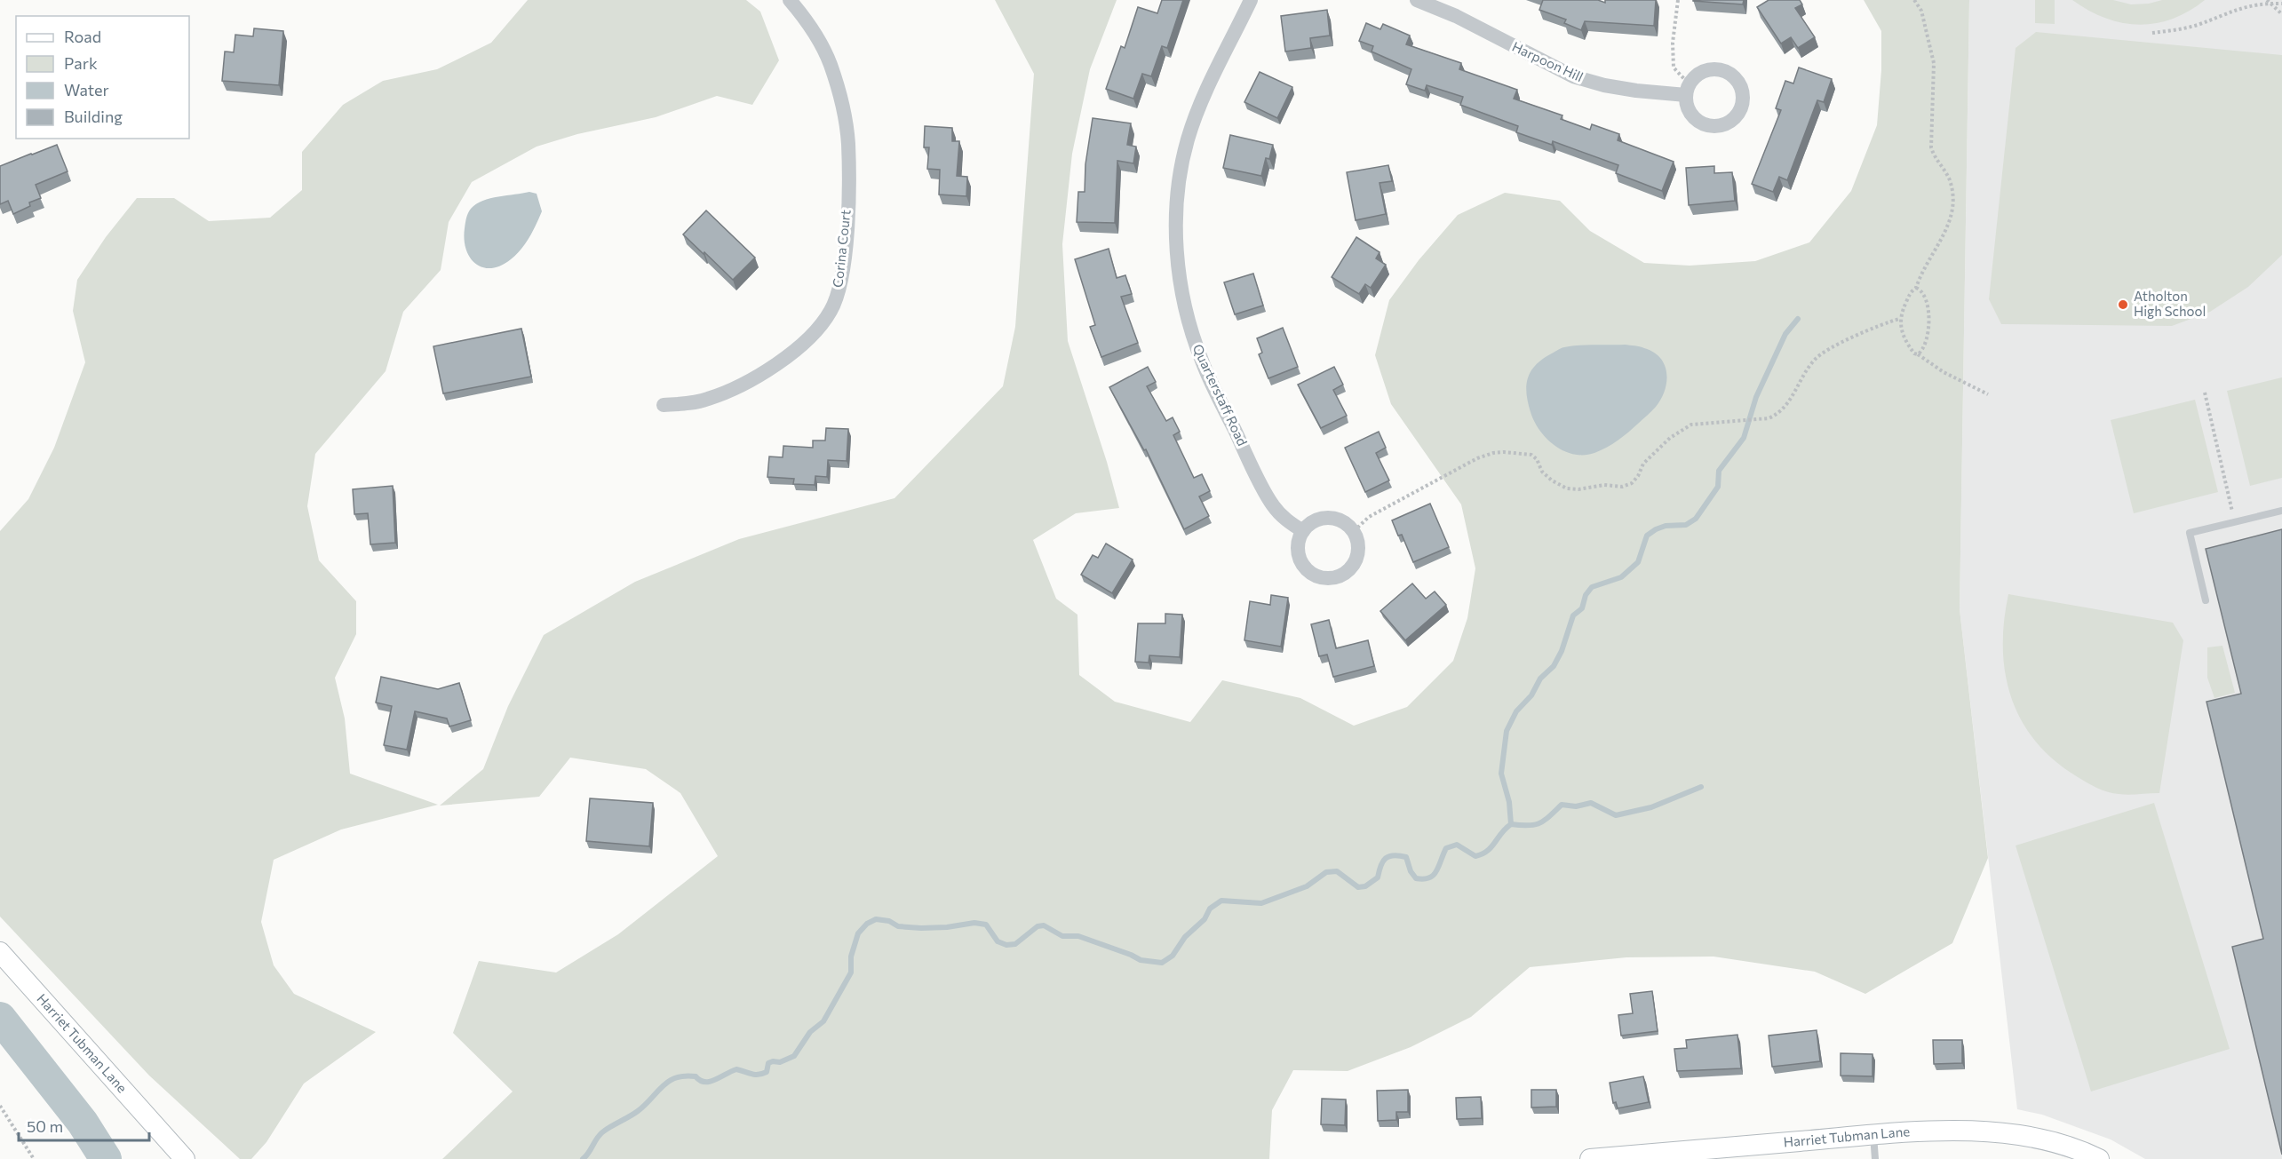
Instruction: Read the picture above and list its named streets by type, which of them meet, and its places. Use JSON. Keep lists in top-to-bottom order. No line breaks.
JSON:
{"streets":{"street":["Harpoon Hill","Corina Court","Quarterstaff Road","Harriet Tubman Lane"]},"places":["Atholton High School"],"legend":["Road","Park","Water","Building"],"scale_bar":"50 m"}
